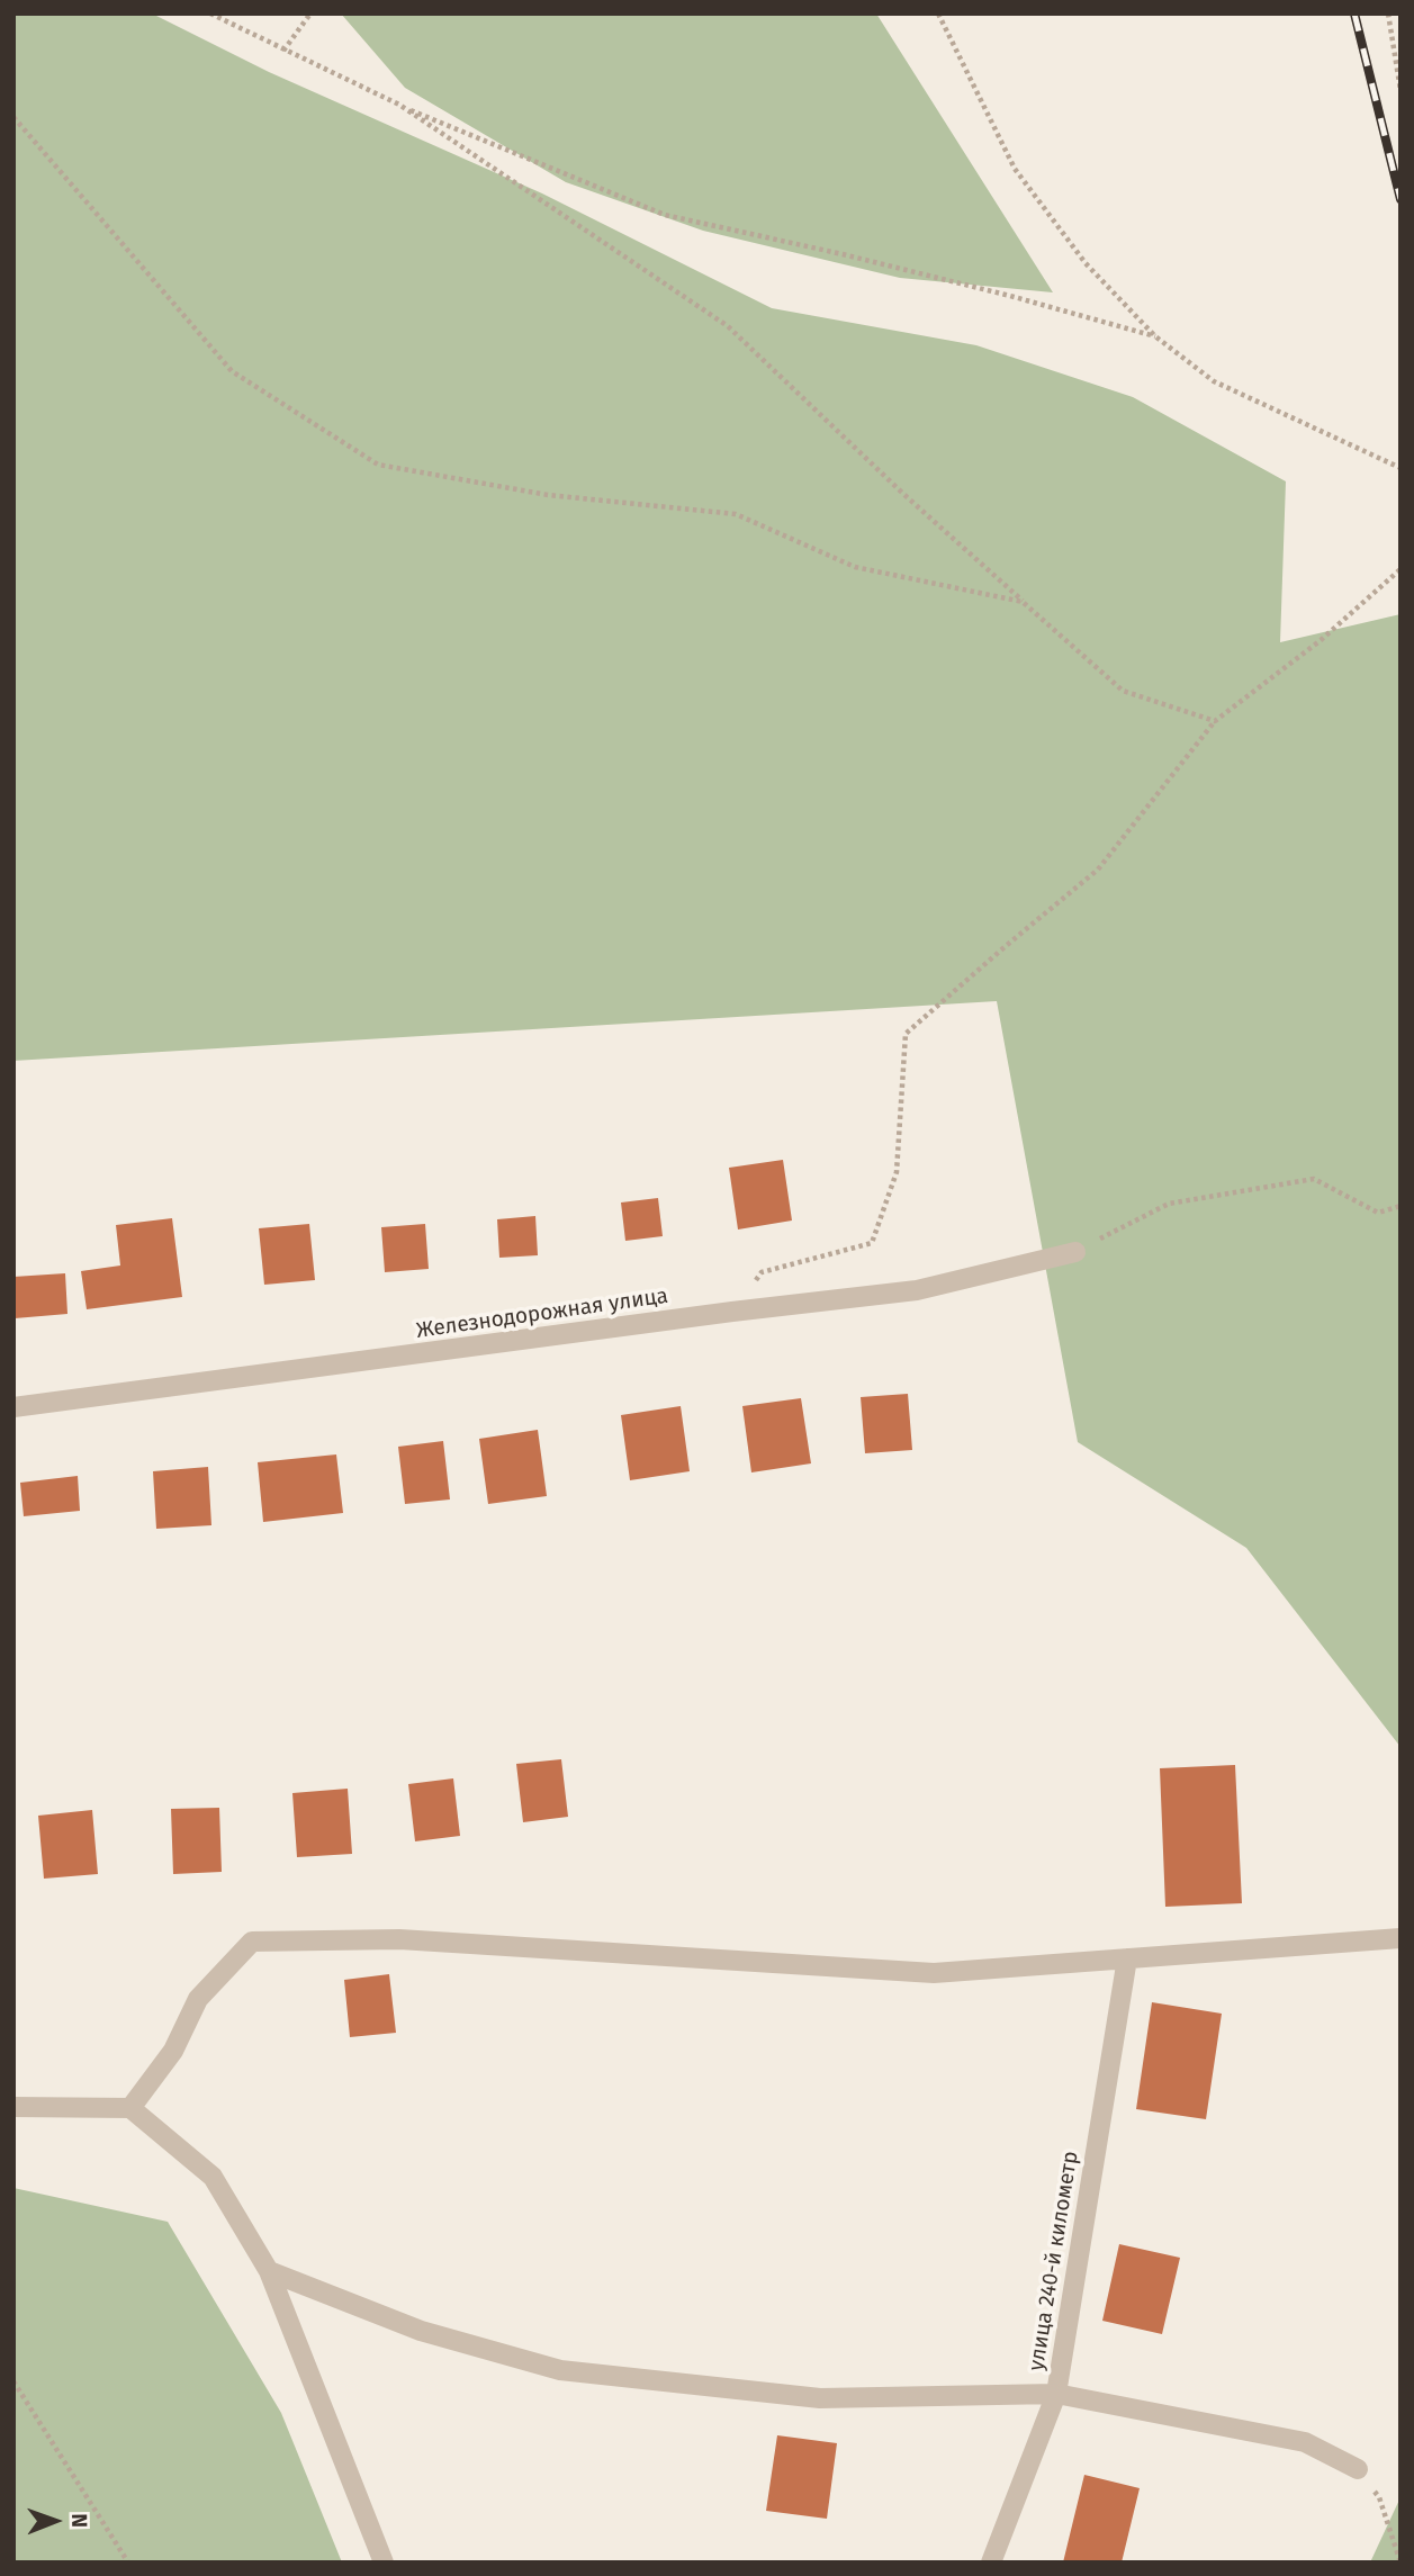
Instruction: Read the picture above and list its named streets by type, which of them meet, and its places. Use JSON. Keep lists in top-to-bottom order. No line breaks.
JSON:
{"streets":{"street":["Железнодорожная улица","улица 240-й километр"]},"north":"right"}
